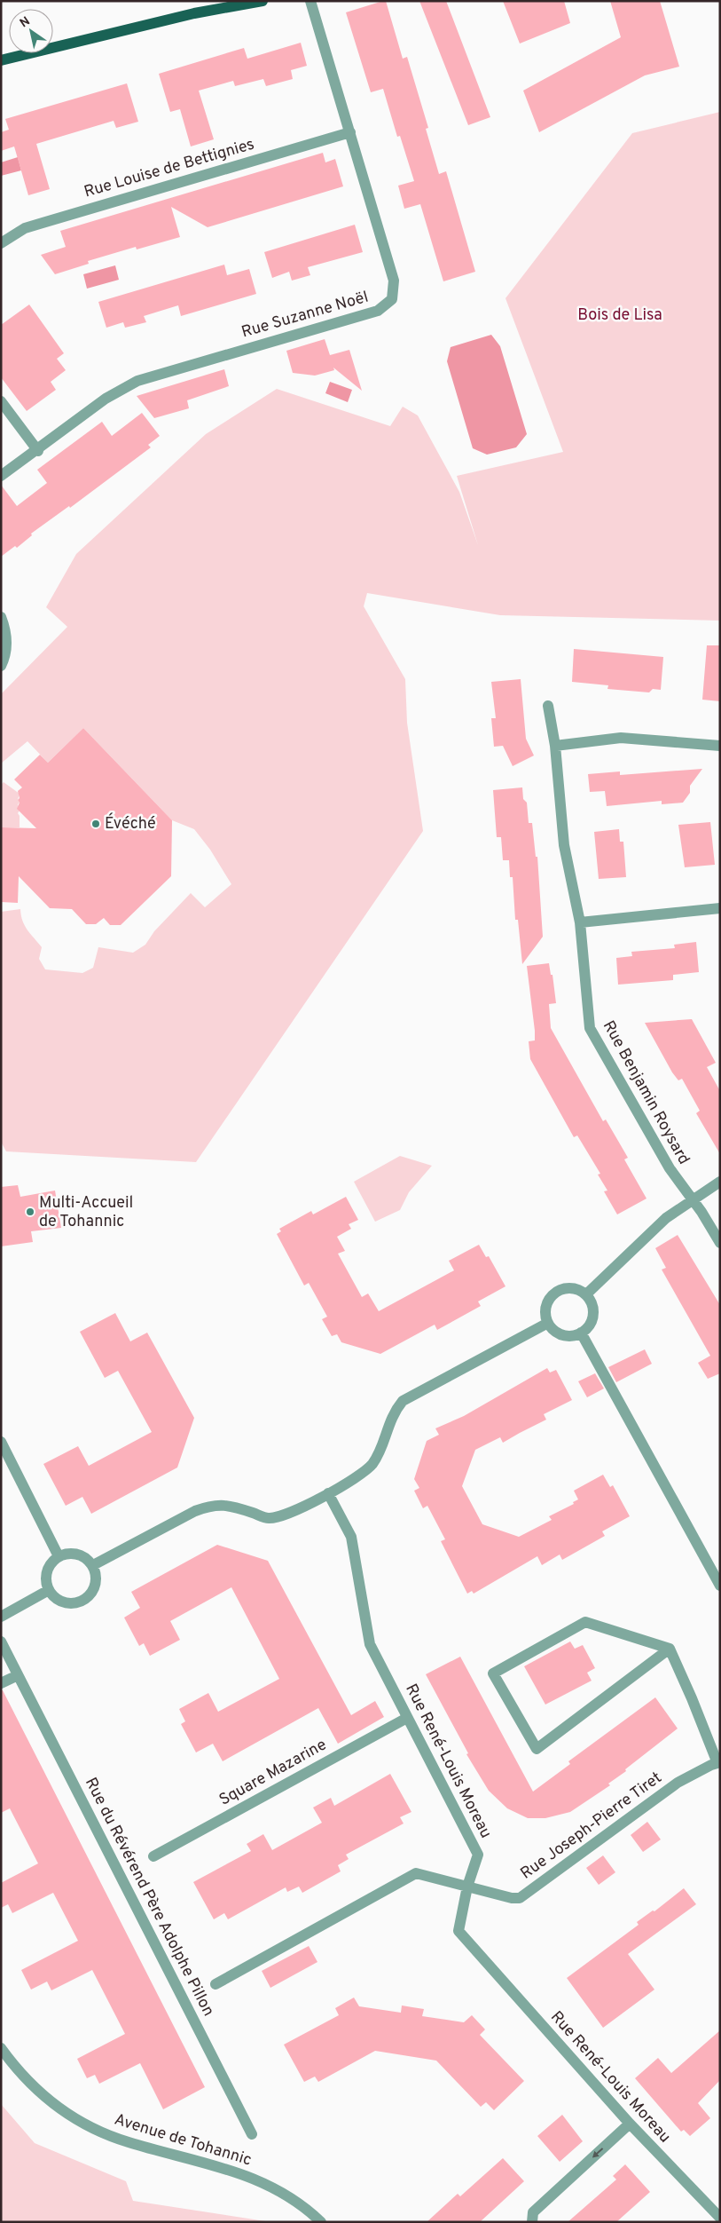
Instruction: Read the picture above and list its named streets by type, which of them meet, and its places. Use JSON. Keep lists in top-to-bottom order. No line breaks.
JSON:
{"streets":{"street":["Rue Louise de Bettignies","Rue Suzanne Noël","Rue Benjamin Roysard","Rue René-Louis Moreau","Square Mazarine","Rue Joseph-Pierre Tiret","Rue du Révérend Père Adolphe Pillon","Avenue de Tohannic"]},"crossings":[["Rue Louise de Bettignies","Rue Suzanne Noël"],["Rue René-Louis Moreau","Square Mazarine"],["Rue René-Louis Moreau","Rue Joseph-Pierre Tiret"]],"parks":["Bois de Lisa"],"places":["Évéché","Multi-Accueil de Tohannic"],"north":"top left"}
